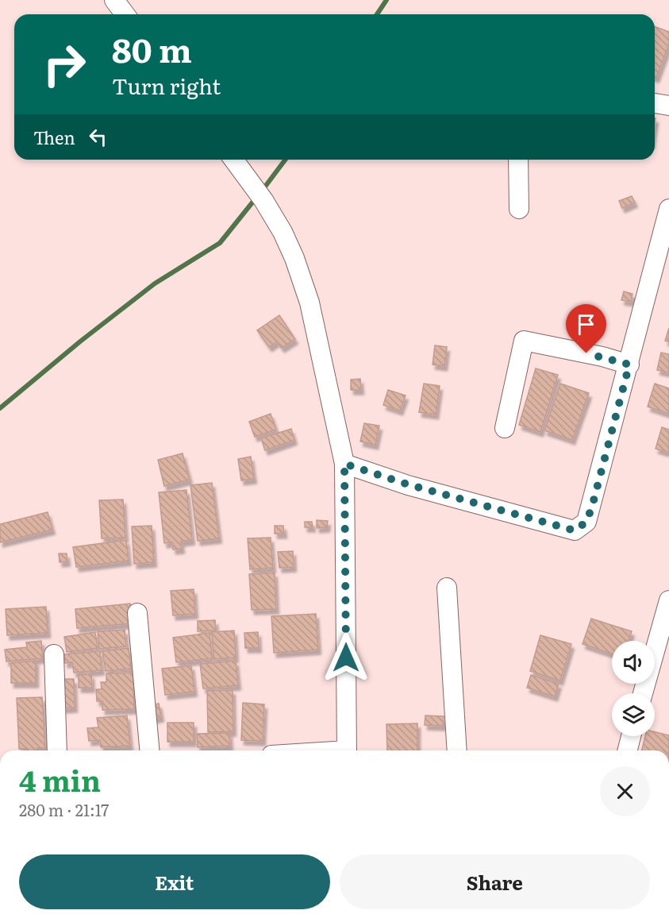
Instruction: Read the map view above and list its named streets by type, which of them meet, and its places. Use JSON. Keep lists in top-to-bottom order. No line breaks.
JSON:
{"page":{"turn":["80 m","Turn right"],"then":"Then","heading":["4 min","280 m · 21:17"],"buttons":["Exit","Share"]}}
